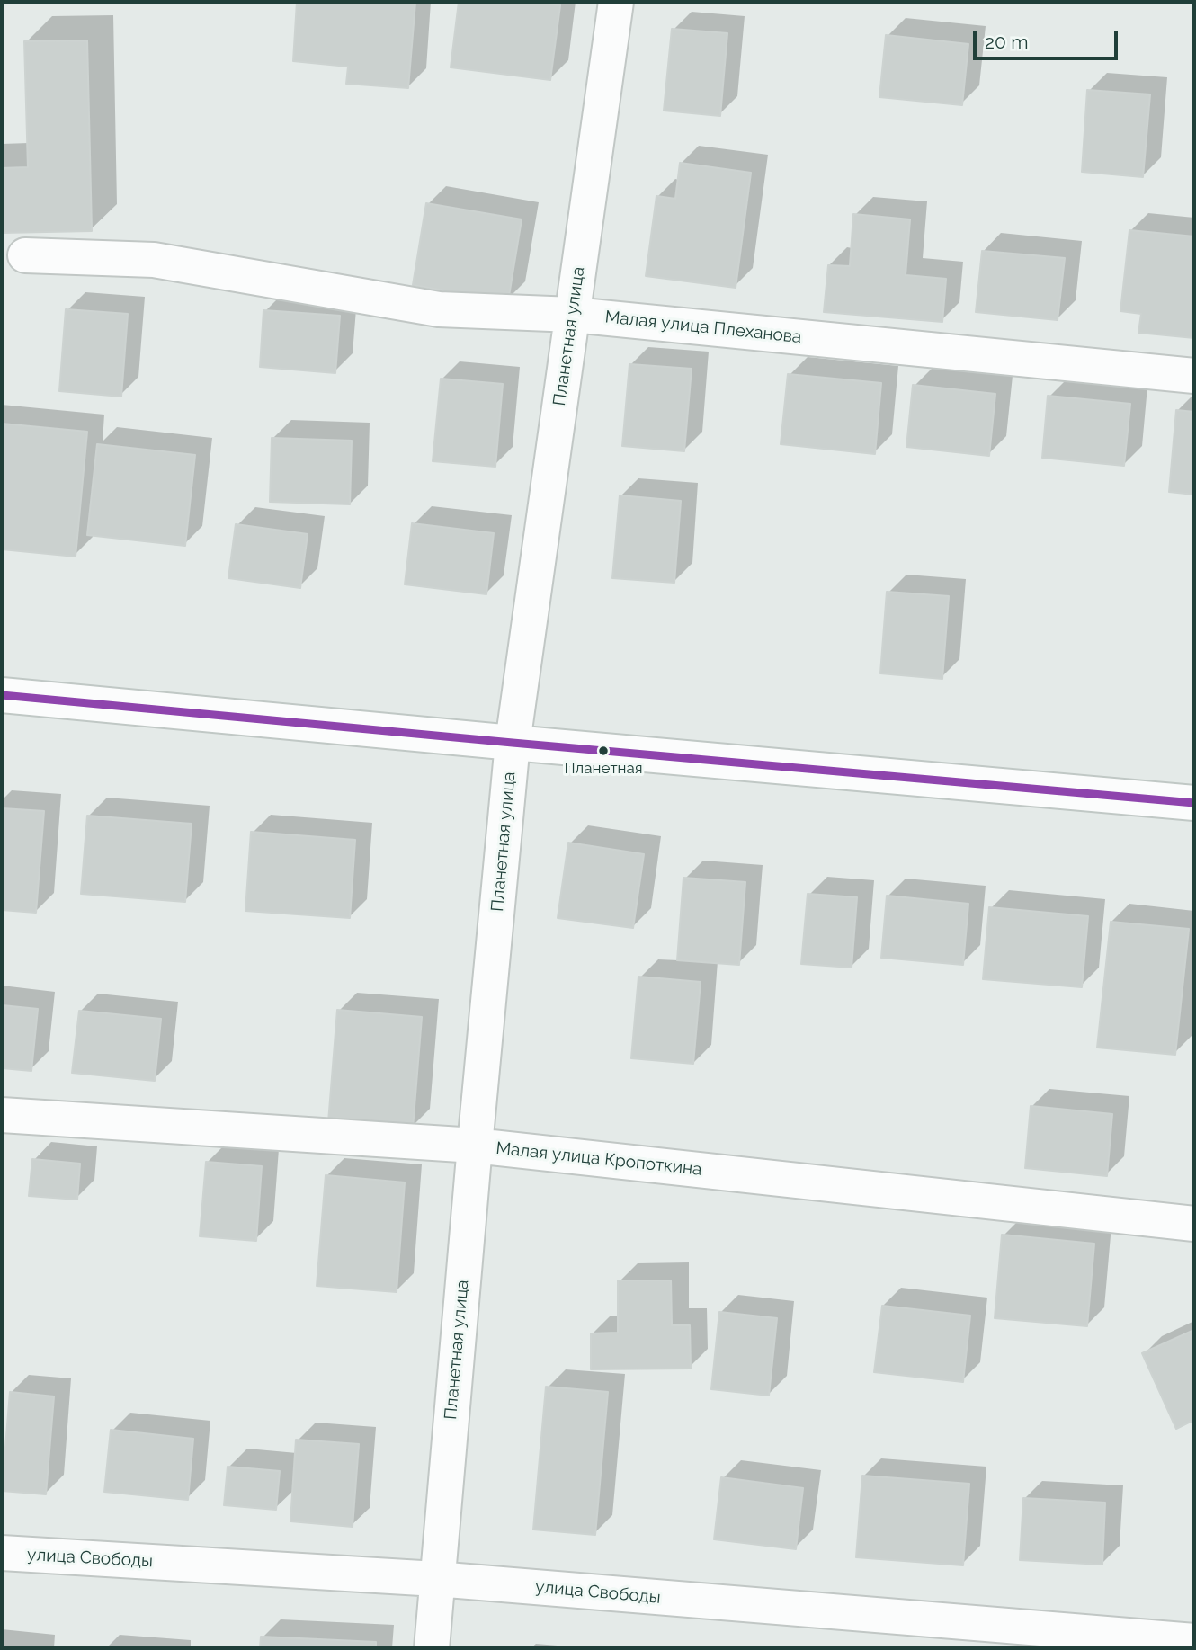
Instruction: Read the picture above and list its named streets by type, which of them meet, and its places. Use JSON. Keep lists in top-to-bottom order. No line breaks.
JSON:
{"streets":{"street":["Малая улица Плеханова","Планетная улица","Малая улица Кропоткина","улица Свободы"]},"crossings":[["Малая улица Плеханова","Планетная улица"],["Планетная улица","Малая улица Кропоткина"],["Планетная улица","улица Свободы"]],"places":["Планетная"],"scale_bar":"20 m"}
